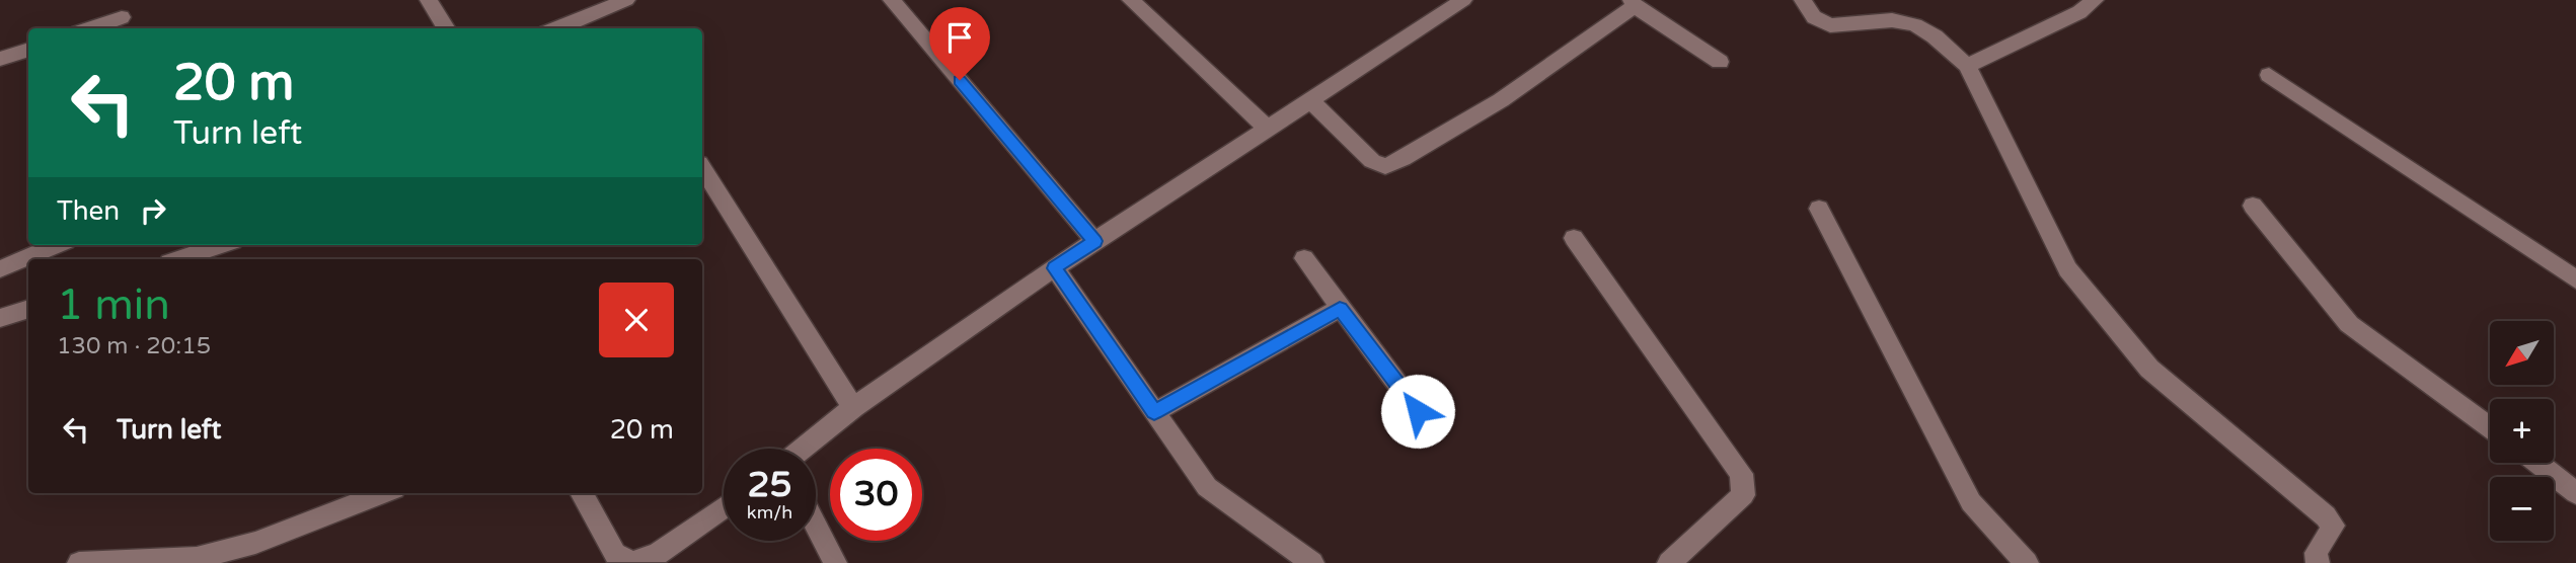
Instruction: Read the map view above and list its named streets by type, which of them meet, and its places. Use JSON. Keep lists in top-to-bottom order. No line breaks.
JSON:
{"north":"bottom left","page":{"turn":["20 m","Turn left"],"then":"Then","heading":["1 min","130 m · 20:15"],"map_buttons":["+","−"],"list":[{"name":"Turn left","value":"20 m"}],"speed":"25 km/h","limit":"30"}}
